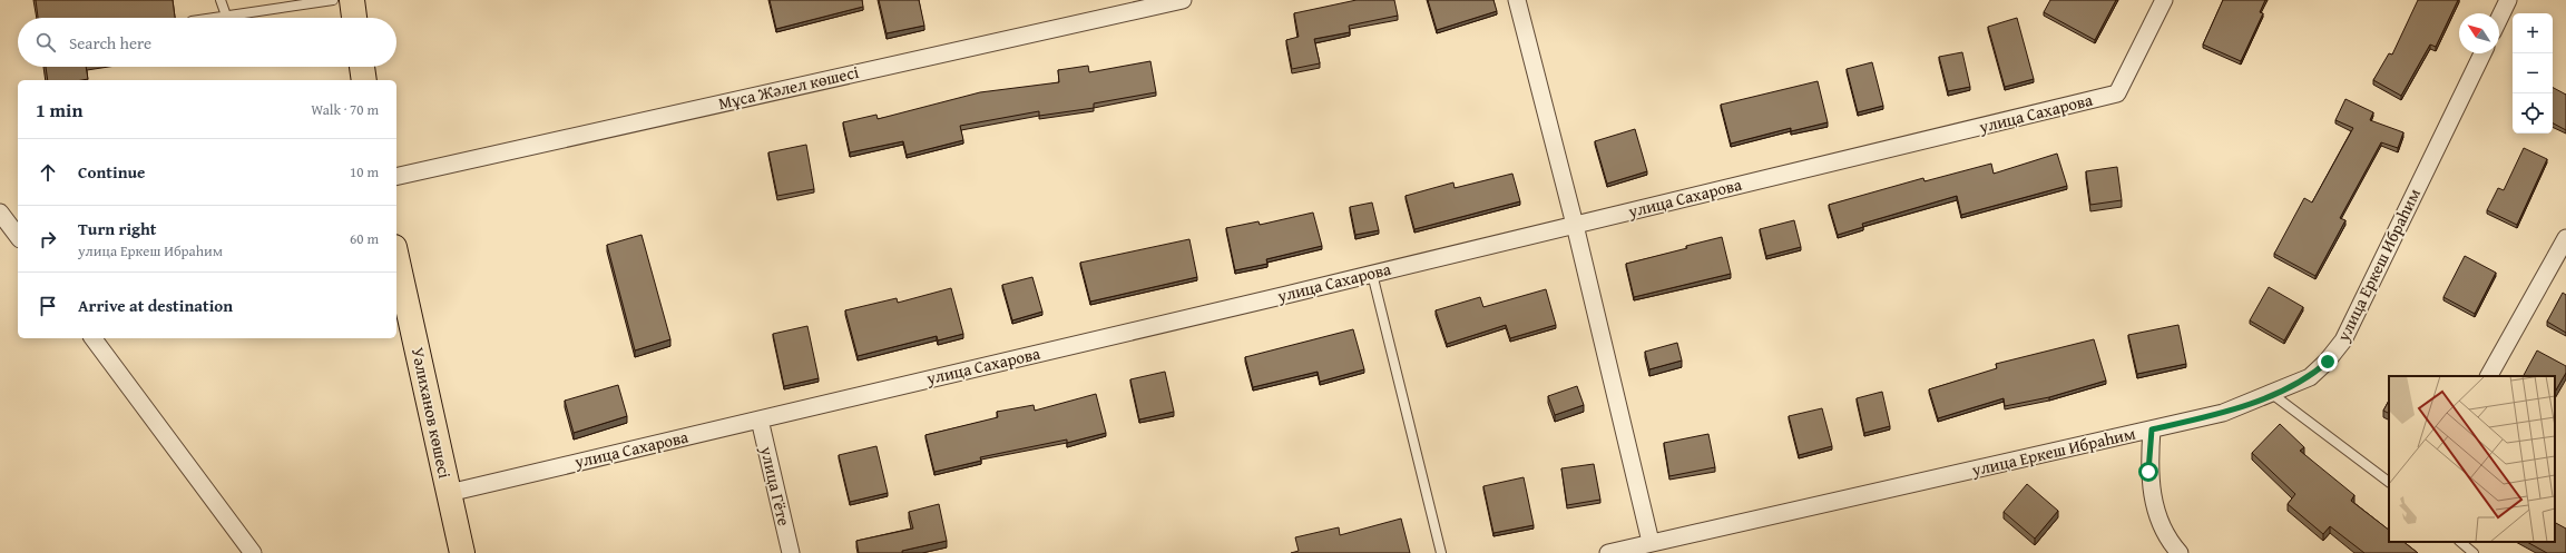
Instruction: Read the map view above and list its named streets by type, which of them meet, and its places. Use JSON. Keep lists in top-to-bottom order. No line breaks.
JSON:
{"streets":{"main road":["Уәлиханов көшесі"],"street":["Мұса Жәлел көшесі","улица Сахарова","улица Еркеш Ибраһим","улица Гёте"]},"crossings":[["улица Сахарова","Уәлиханов көшесі"],["улица Сахарова","улица Гёте"]],"north":"top left","page":{"map_buttons":["+","−"],"search":"Search here","heading":["1 min","Walk · 70 m"],"list":[["Continue","10 m"],["Turn right","улица Еркеш Ибраһим","60 m"],"Arrive at destination"]}}
